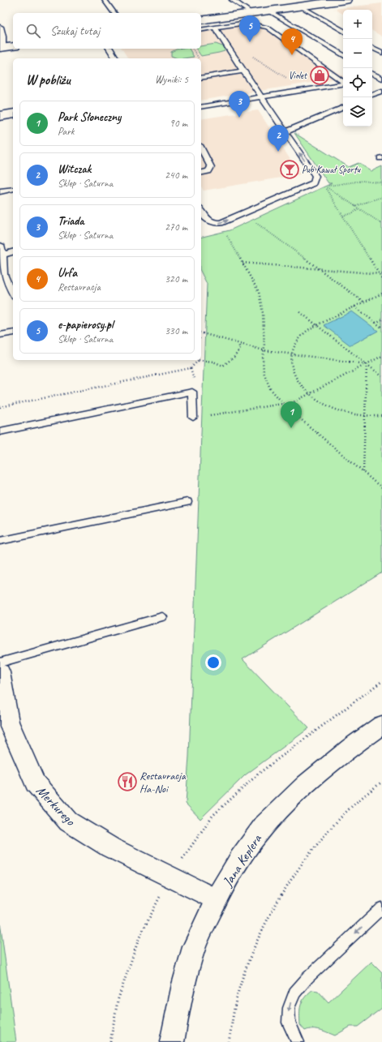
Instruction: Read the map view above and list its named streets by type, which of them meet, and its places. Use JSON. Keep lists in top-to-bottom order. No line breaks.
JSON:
{"streets":{"street":["Merkurego","Jana Keplera"]},"crossings":[["Merkurego","Jana Keplera"]],"places":{"shop":["Violet"],"bar":["Pub Kawał Sportu"],"restaurant":["Restauracja Ha-Noi"]},"page":{"map_buttons":["+","−"],"search":"Szukaj tutaj","pins":["5","4","3","2","1"],"heading":["W pobliżu","Wyniki: 5"],"list":[{"mark":"1","name":"Park Słoneczny","note":"Park","value":"90 m"},{"mark":"2","name":"Witczak","note":"Sklep · Saturna","value":"240 m"},{"mark":"3","name":"Triada","note":"Sklep · Saturna","value":"270 m"},{"mark":"4","name":"Urfa","note":"Restauracja","value":"320 m"},{"mark":"5","name":"e-papierosy.pl","note":"Sklep · Saturna","value":"330 m"}]}}
